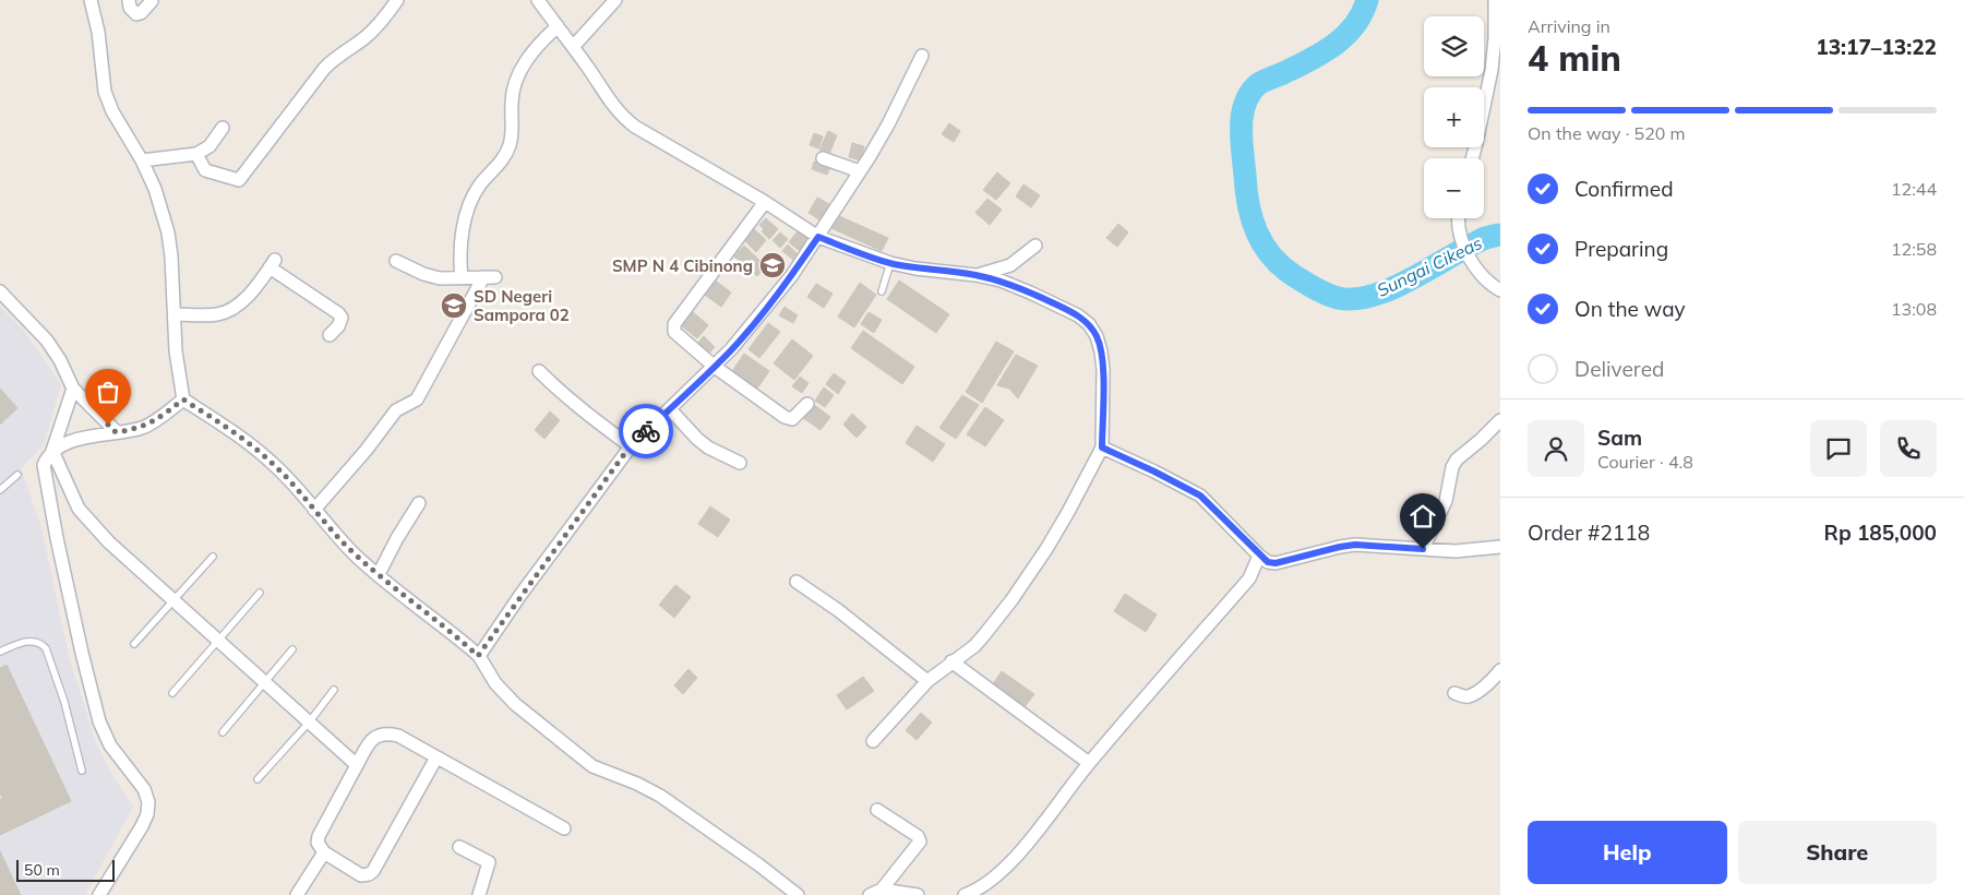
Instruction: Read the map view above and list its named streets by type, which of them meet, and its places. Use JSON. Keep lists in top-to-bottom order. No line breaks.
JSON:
{"water":["Sungai Cikeas"],"places":{"school or university":["SMP N 4 Cibinong","SD Negeri Sampora 02"]},"scale_bar":"50 m","page":{"heading":["4 min","Arriving in","13:17–13:22"],"panel":["Sam","Courier · 4.8","Order #2118","Rp 185,000"],"map_buttons":["+","−"],"bar":"On the way · 520 m","list":[["Confirmed","12:44"],["Preparing","12:58"],["On the way","13:08"],"Delivered"],"buttons":["Help","Share"],"scale":"50 m"}}
